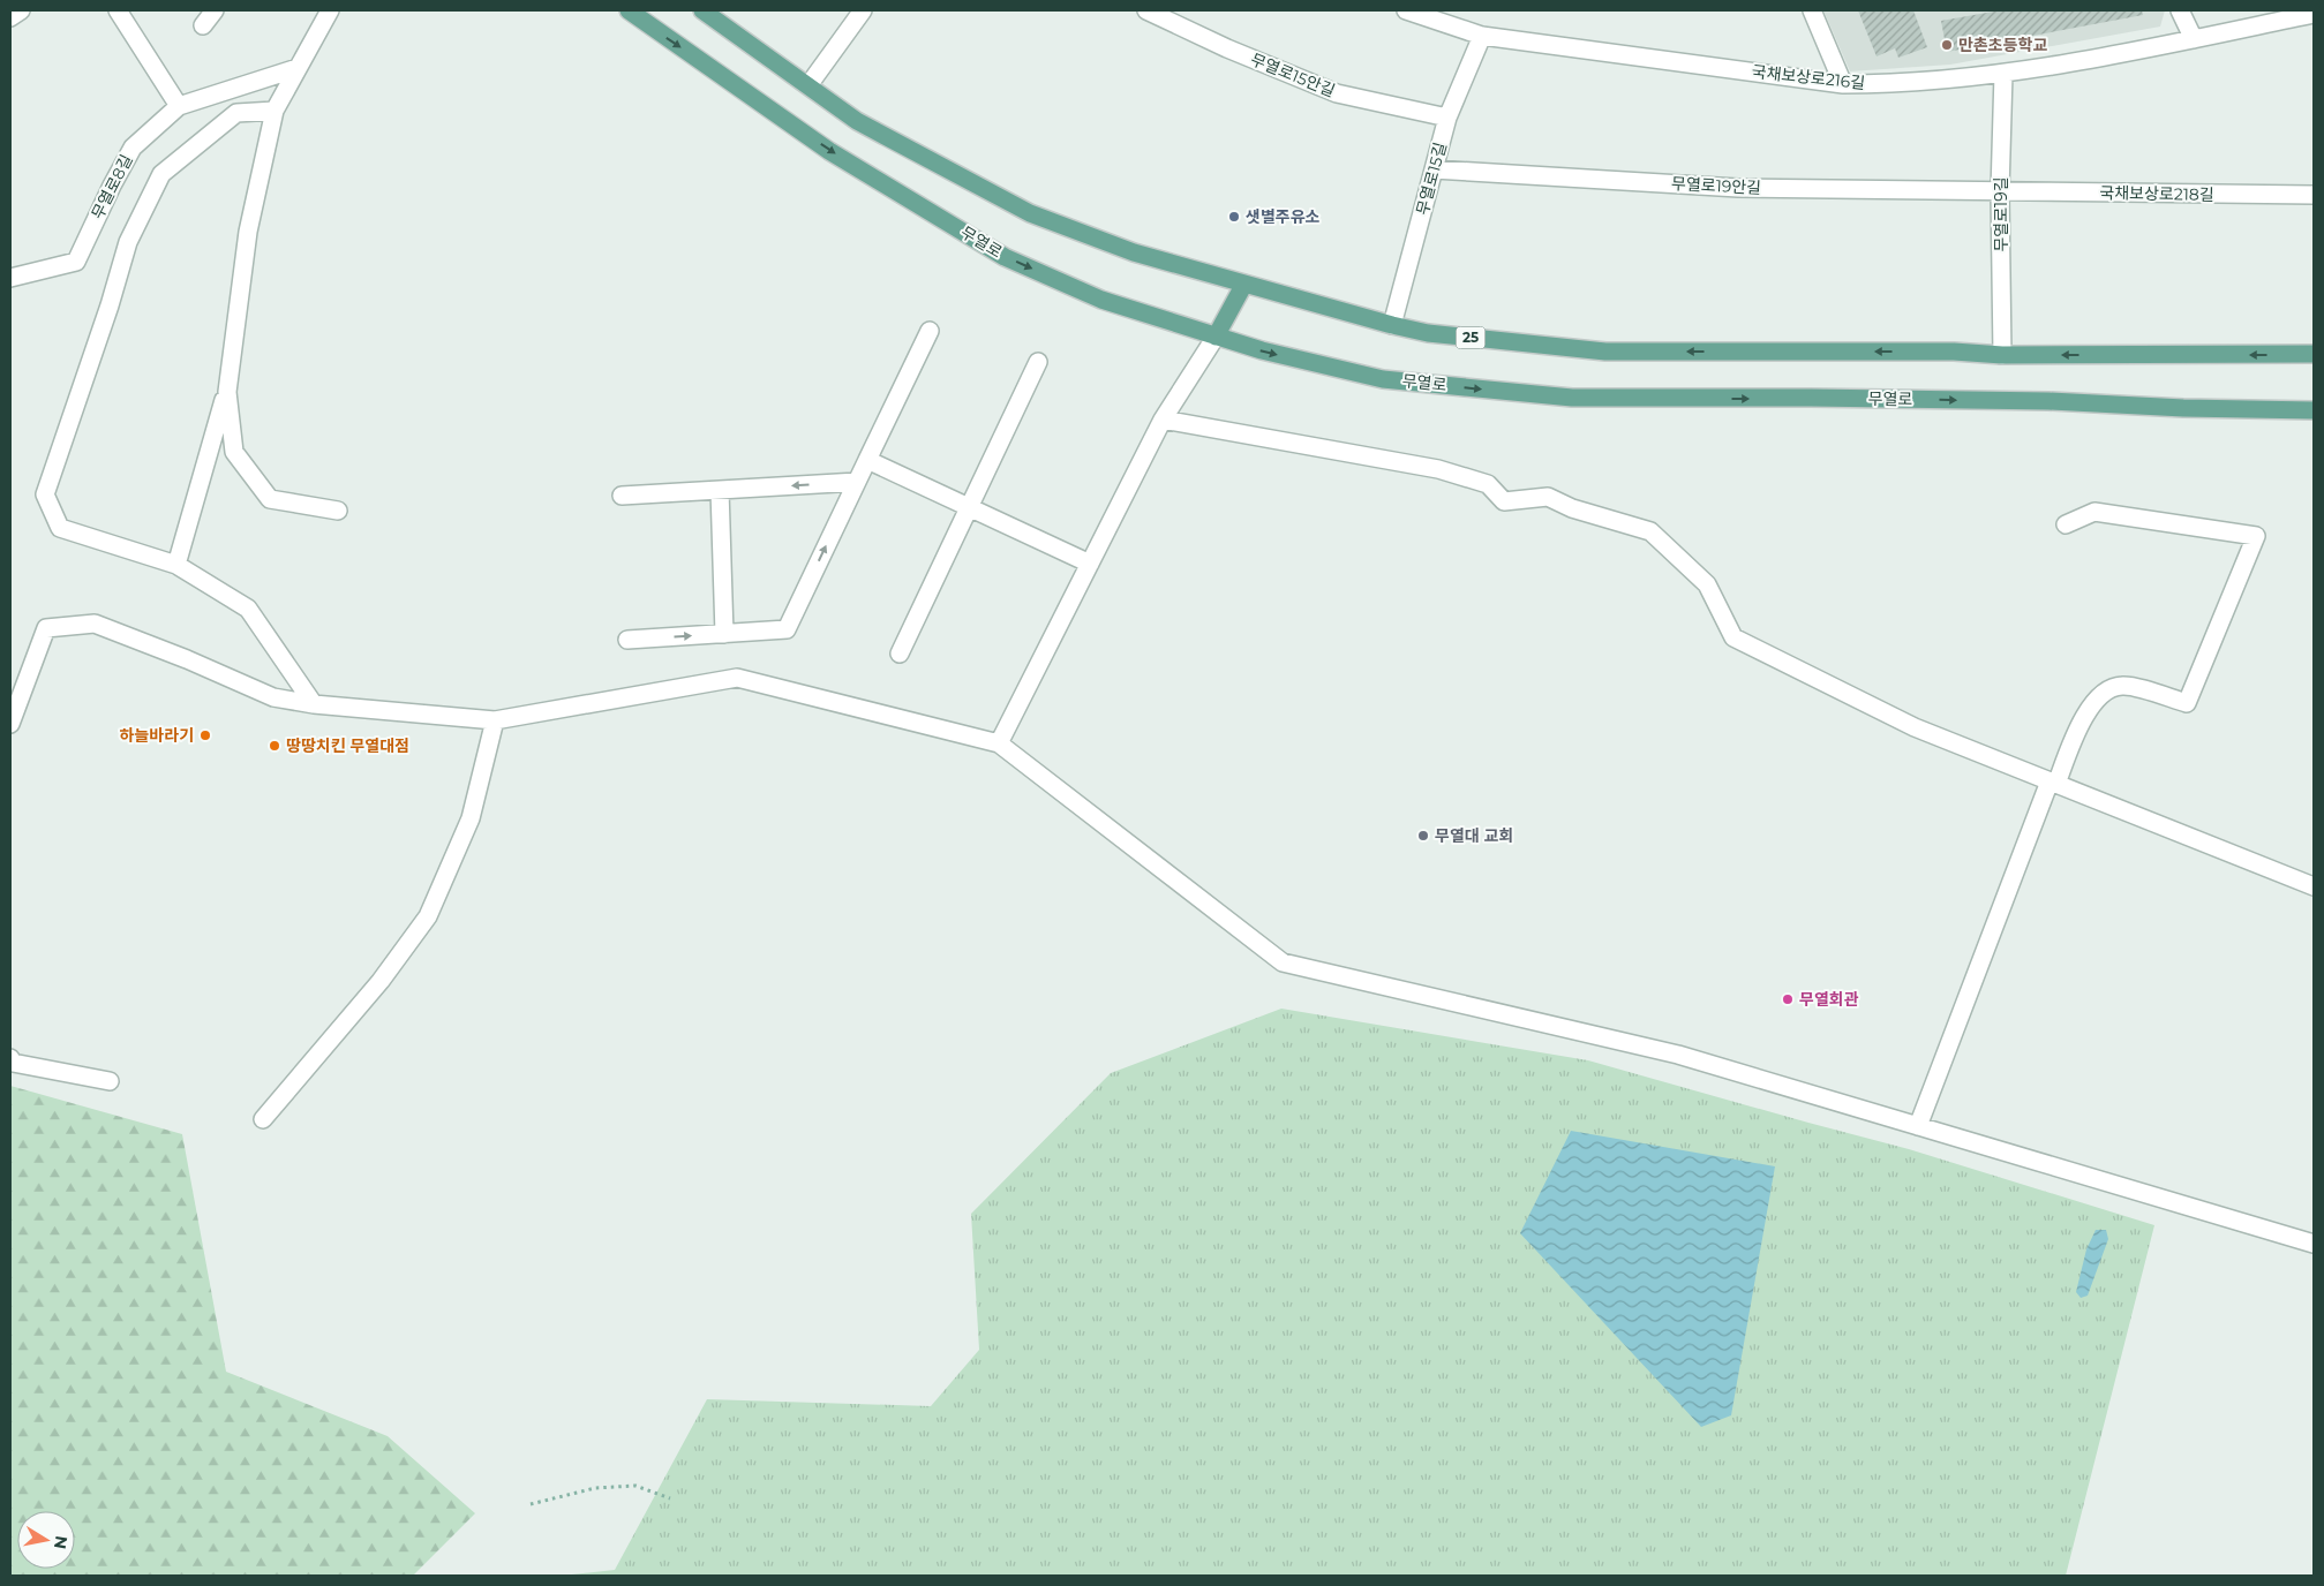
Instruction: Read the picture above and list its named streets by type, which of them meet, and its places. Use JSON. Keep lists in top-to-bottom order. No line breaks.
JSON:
{"streets":{"main road":["무열로","25"],"street":["무열로15안길","국채보상로216길","무열로15길","무열로19안길","무열로8길","국채보상로218길","무열로19길"]},"crossings":[["무열로15안길","무열로15길"],["국채보상로216길","무열로15길"],["국채보상로216길","무열로19길"],["무열로15길","무열로19안길"],["무열로15길","25"],["무열로19안길","국채보상로218길"],["무열로19안길","무열로19길"],["국채보상로218길","무열로19길"],["무열로19길","25"]],"places":["만촌초등학교","샛별주유소","하늘바라기","땅땅치킨 무열대점","무열대 교회","무열회관"],"north":"right"}
